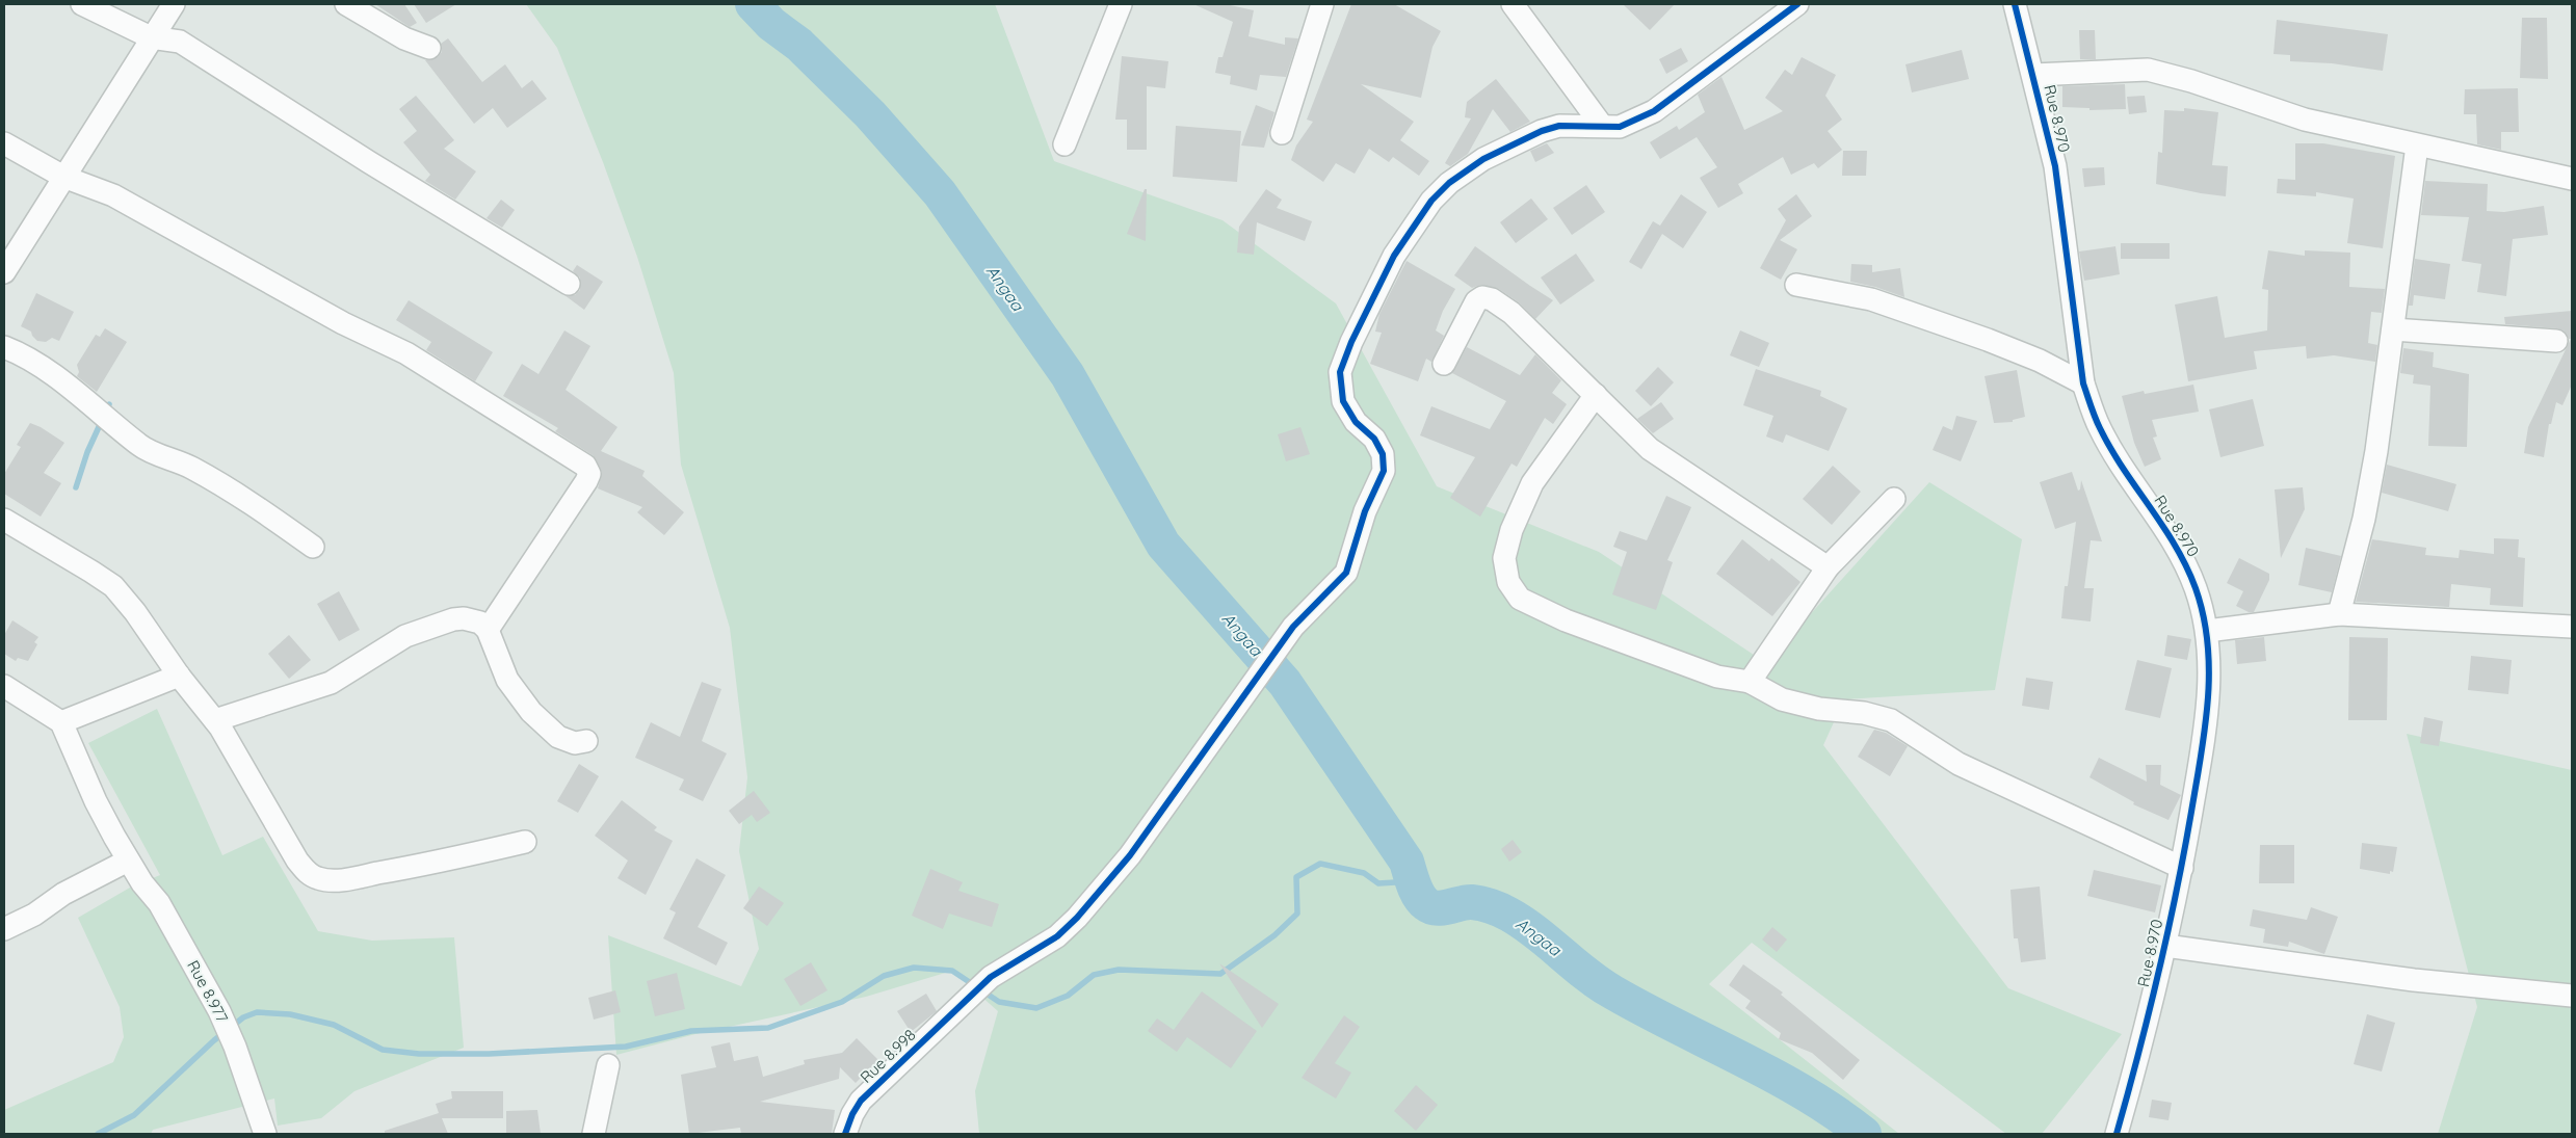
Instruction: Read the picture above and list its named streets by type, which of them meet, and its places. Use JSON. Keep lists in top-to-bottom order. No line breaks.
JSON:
{"streets":{"street":["Rue 8.970","Rue 8.977","Rue 8.998"]},"water":["Angaa"]}
